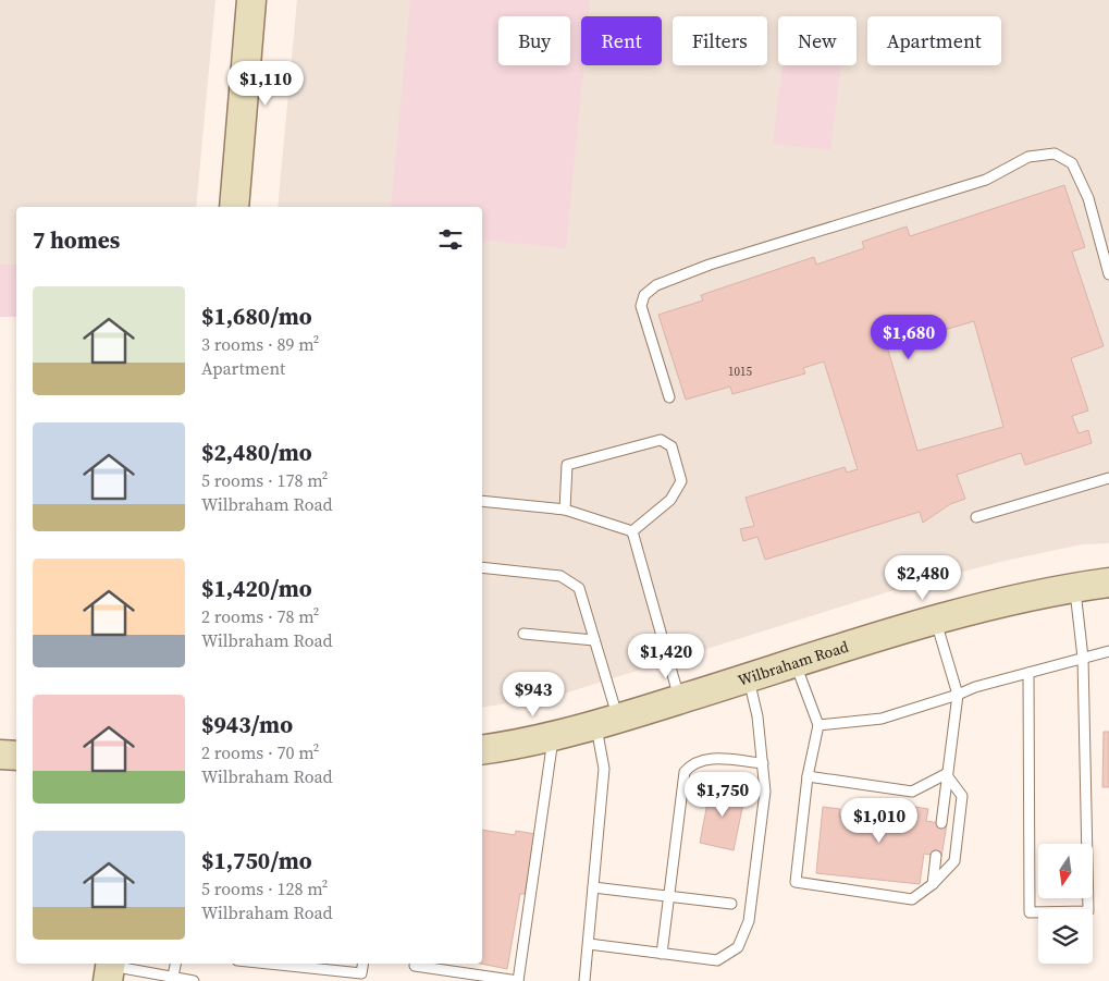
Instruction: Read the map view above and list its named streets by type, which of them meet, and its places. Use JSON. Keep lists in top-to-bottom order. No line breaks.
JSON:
{"streets":{"main road":["Wilbraham Road"]},"house_numbers":["1015"],"north":"bottom","page":{"chip":["Buy","Rent","Filters","New","Apartment"],"price":["$1,110","$1,680","$2,480","$1,420","$943","$1,750","$1,010"],"heading":"7 homes","list":[{"name":"$1,680/mo","note":"3 rooms · 89 m² · Apartment"},{"name":"$2,480/mo","note":"5 rooms · 178 m² · Wilbraham Road"},{"name":"$1,420/mo","note":"2 rooms · 78 m² · Wilbraham Road"},{"name":"$943/mo","note":"2 rooms · 70 m² · Wilbraham Road"},{"name":"$1,750/mo","note":"5 rooms · 128 m² · Wilbraham Road"}]}}
